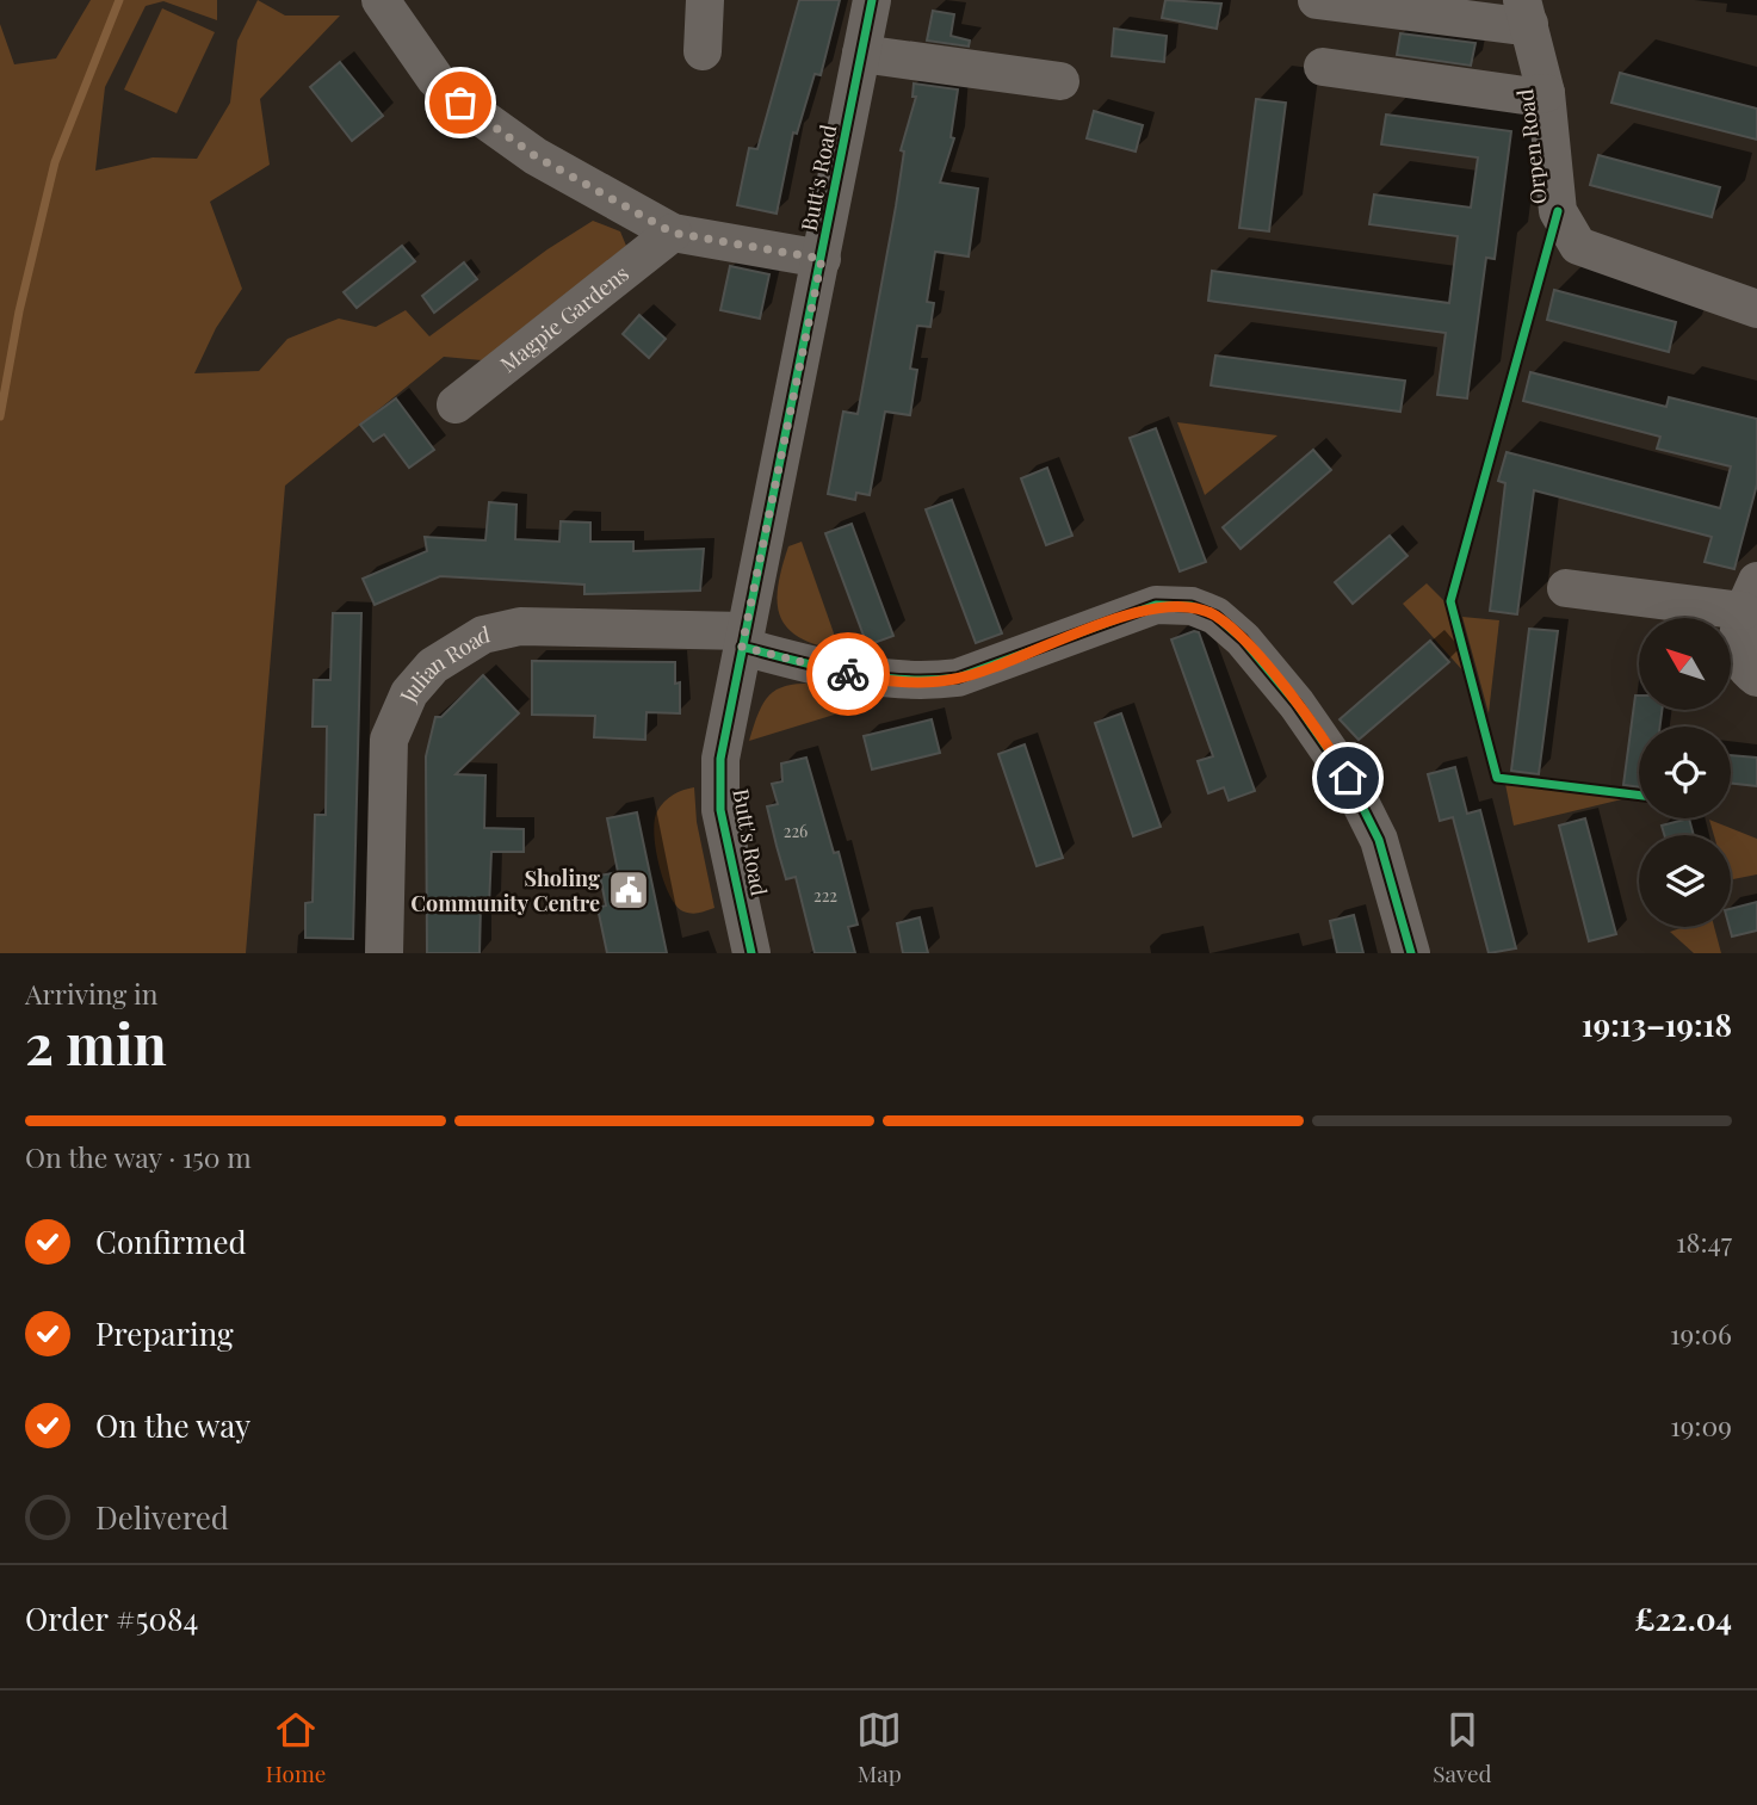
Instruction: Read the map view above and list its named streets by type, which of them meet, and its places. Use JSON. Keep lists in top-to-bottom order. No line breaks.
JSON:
{"streets":{"street":["Orpen Road","Butt's Road","Magpie Gardens","Julian Road"]},"crossings":[["Butt's Road","Julian Road"]],"places":{"public building":["Sholing Community Centre"]},"house_numbers":["226","222"],"north":"top left","page":{"heading":["2 min","Arriving in","19:13–19:18"],"panel":["Order #5084","£22.04"],"bar":"On the way · 150 m","list":[["Confirmed","18:47"],["Preparing","19:06"],["On the way","19:09"],"Delivered"],"tabs":["Home","Map","Saved"]}}
